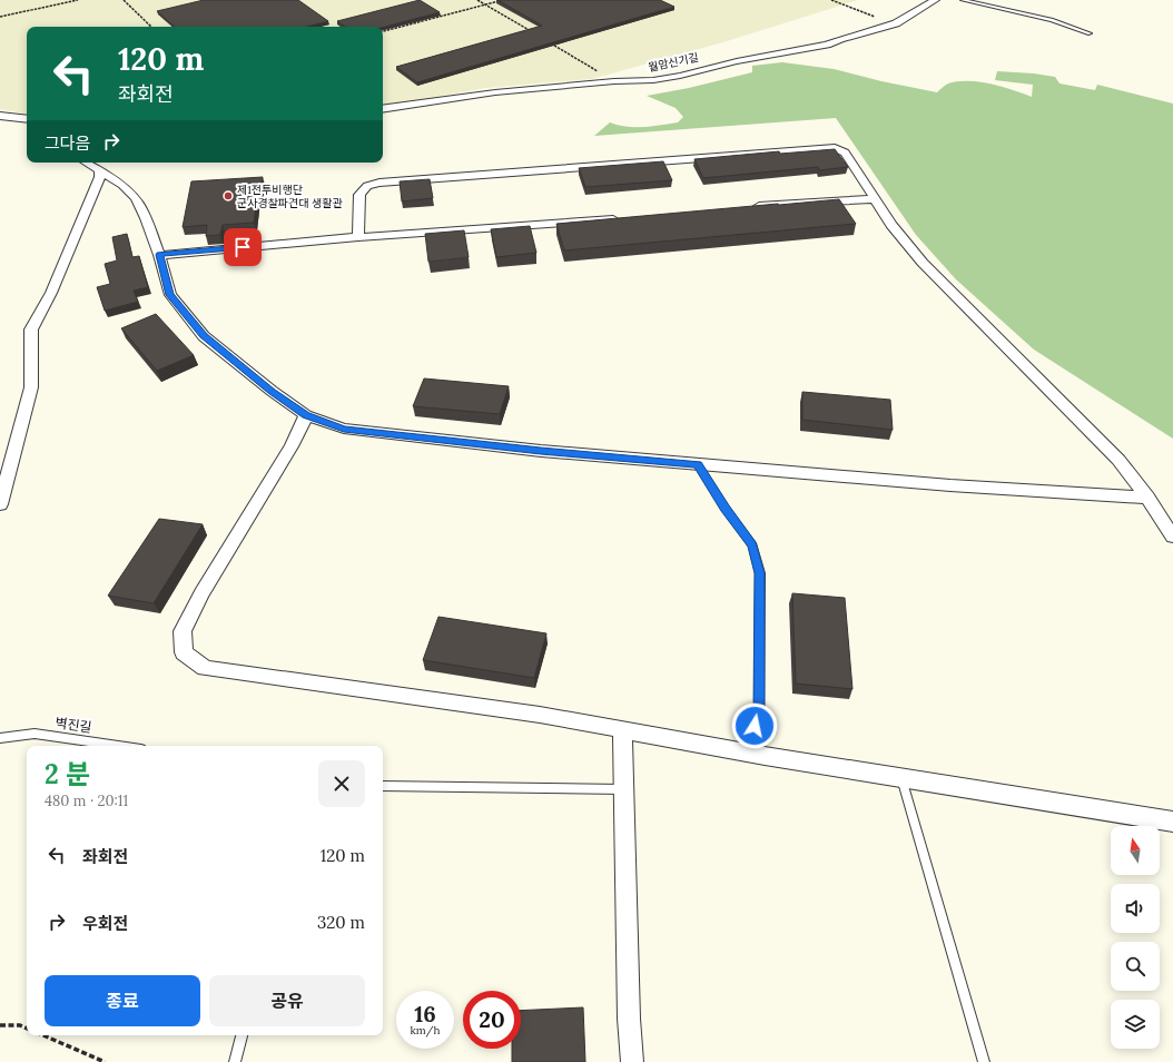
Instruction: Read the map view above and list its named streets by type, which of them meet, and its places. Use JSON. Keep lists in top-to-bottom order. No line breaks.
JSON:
{"streets":{"street":["월암신기길"],"lane":["벽진길"]},"places":["제1전투비행단 군사경찰파견대 생활관"],"north":"top","page":{"turn":["120 m","좌회전"],"then":"그다음","heading":["2 분","480 m · 20:11"],"list":[{"name":"좌회전","value":"120 m"},{"name":"우회전","value":"320 m"}],"buttons":["종료","공유"],"speed":"16 km/h","limit":"20"}}
